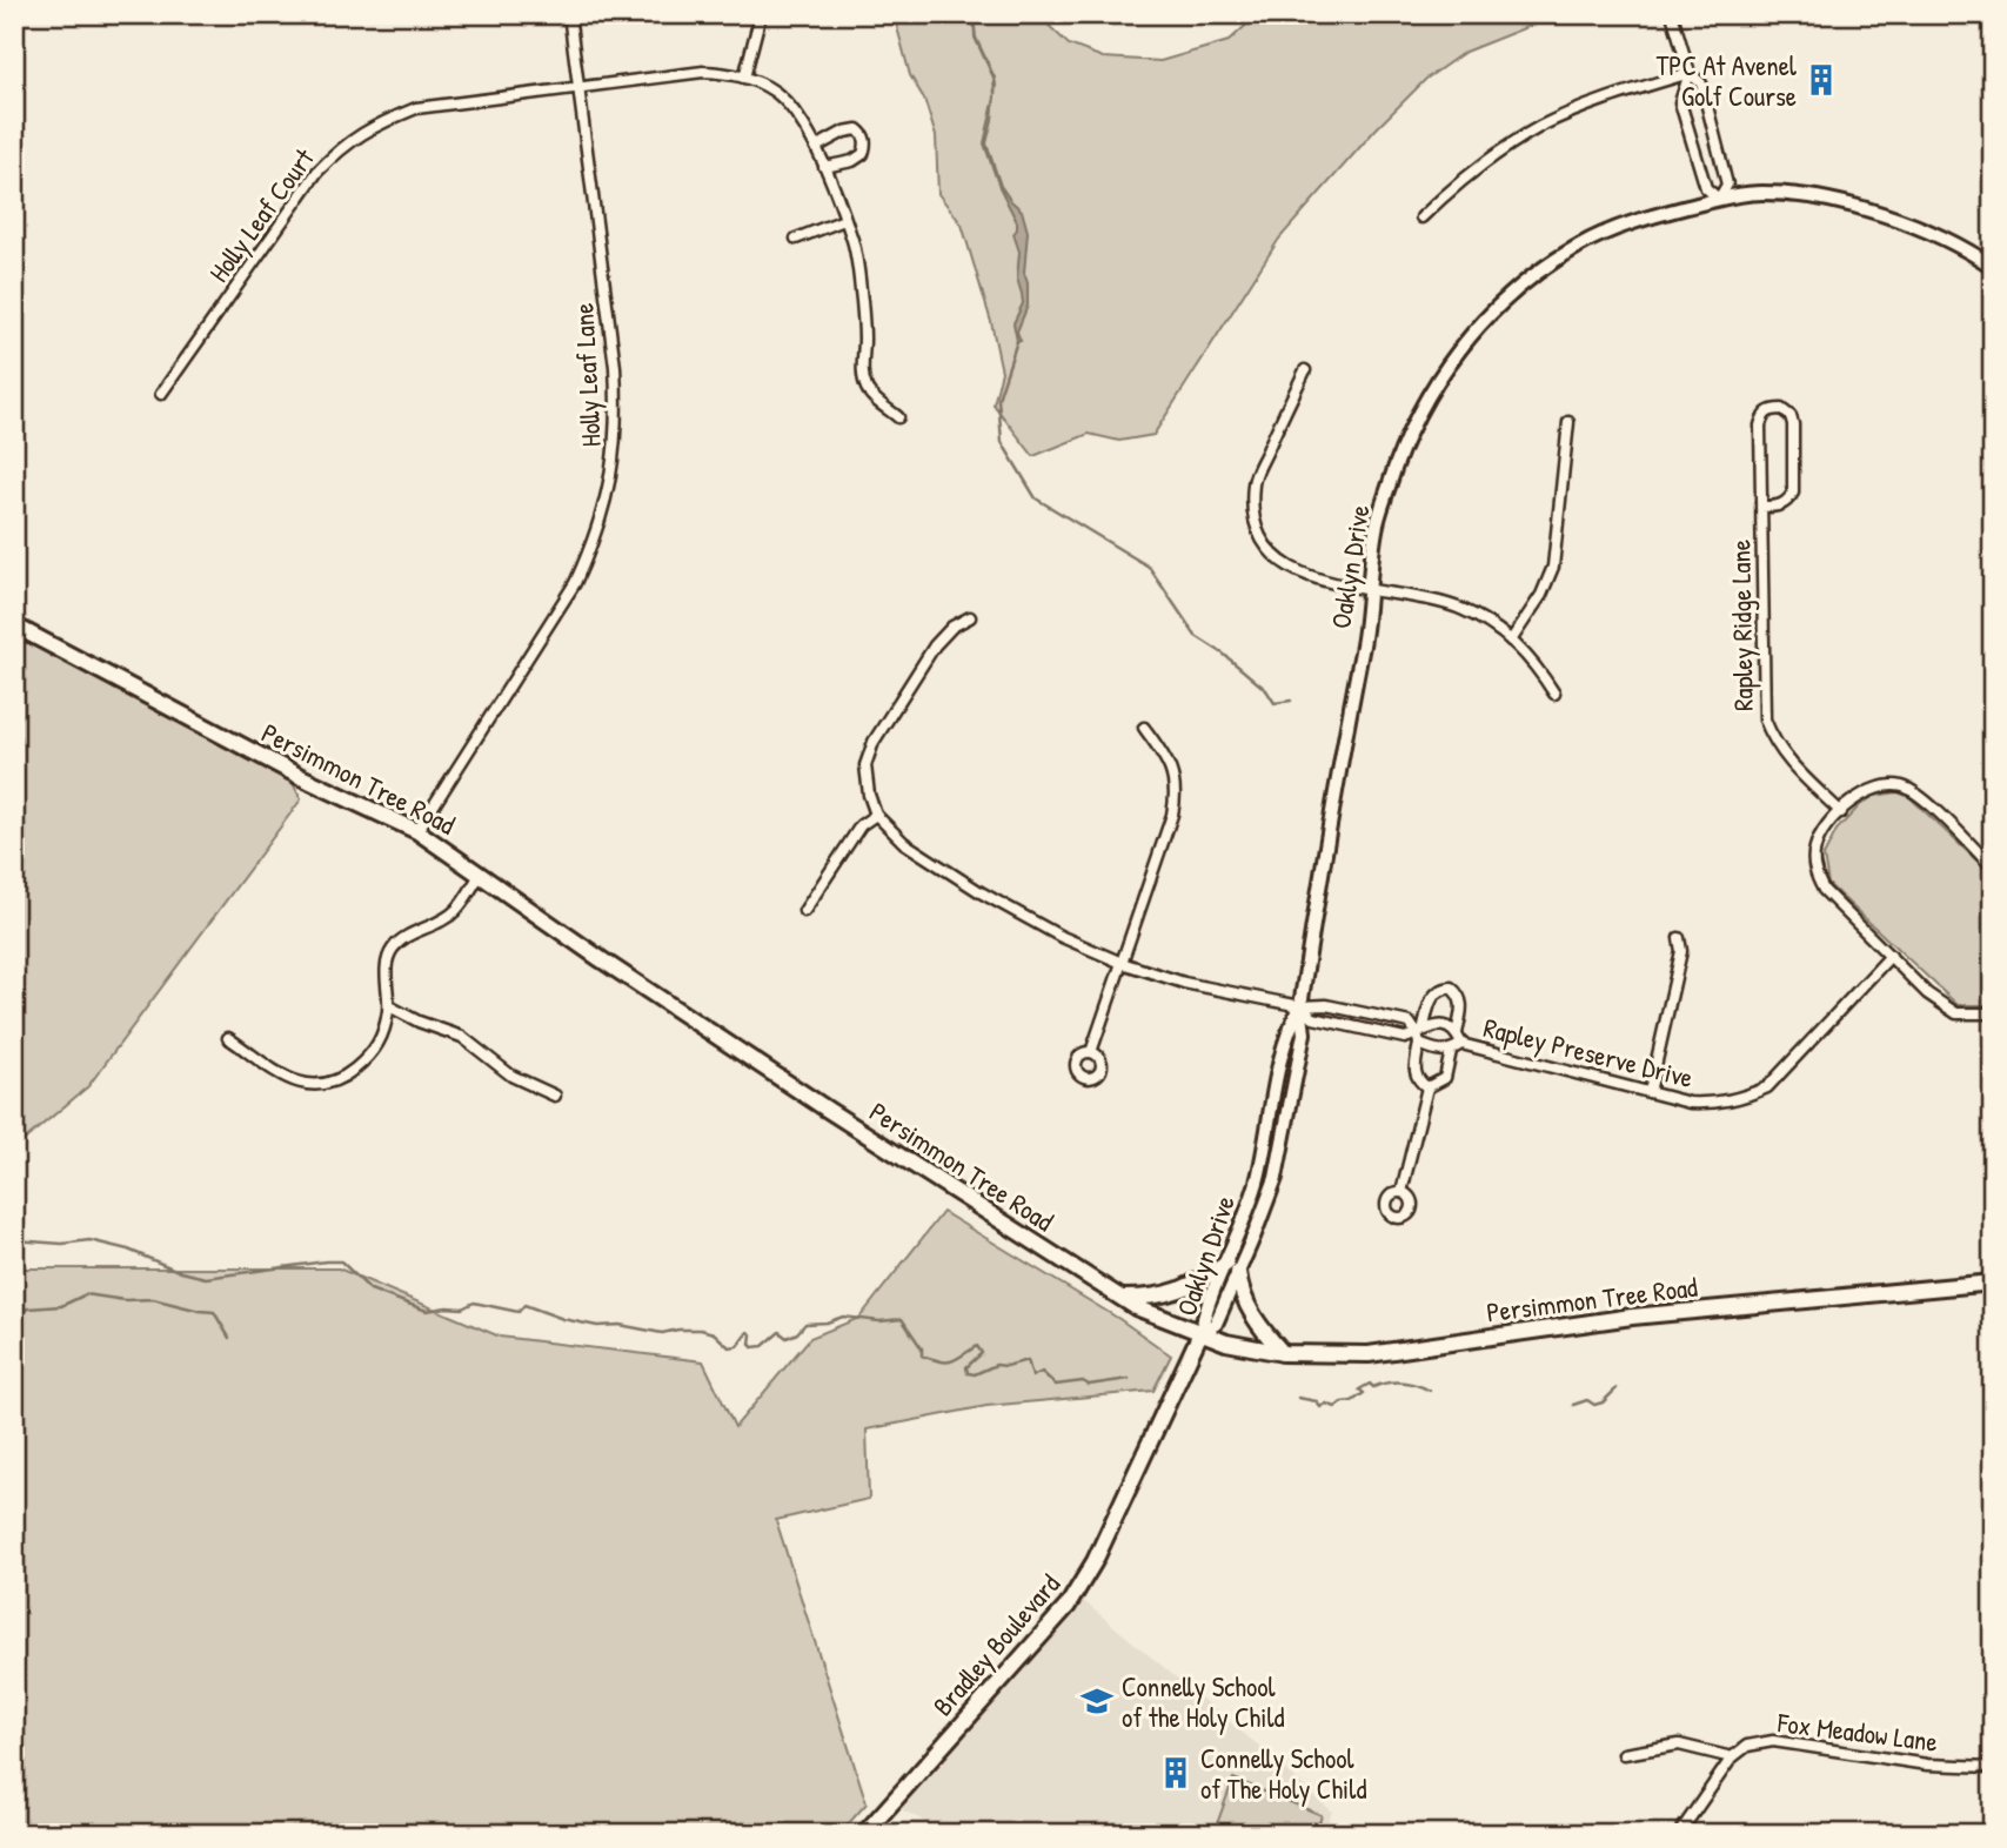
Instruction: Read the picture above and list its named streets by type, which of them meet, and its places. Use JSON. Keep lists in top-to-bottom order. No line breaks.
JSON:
{"streets":{"main road":["Persimmon Tree Road","Bradley Boulevard"],"street":["Holly Leaf Court","Holly Leaf Lane","Oaklyn Drive","Rapley Ridge Lane","Rapley Preserve Drive","Fox Meadow Lane"]},"crossings":[["Holly Leaf Court","Holly Leaf Lane"],["Holly Leaf Lane","Persimmon Tree Road"],["Oaklyn Drive","Persimmon Tree Road"],["Oaklyn Drive","Rapley Preserve Drive"],["Oaklyn Drive","Bradley Boulevard"],["Persimmon Tree Road","Bradley Boulevard"]],"places":{"building":["TPC At Avenel Golf Course","Connelly School of The Holy Child"],"school or university":["Connelly School of the Holy Child"]}}
